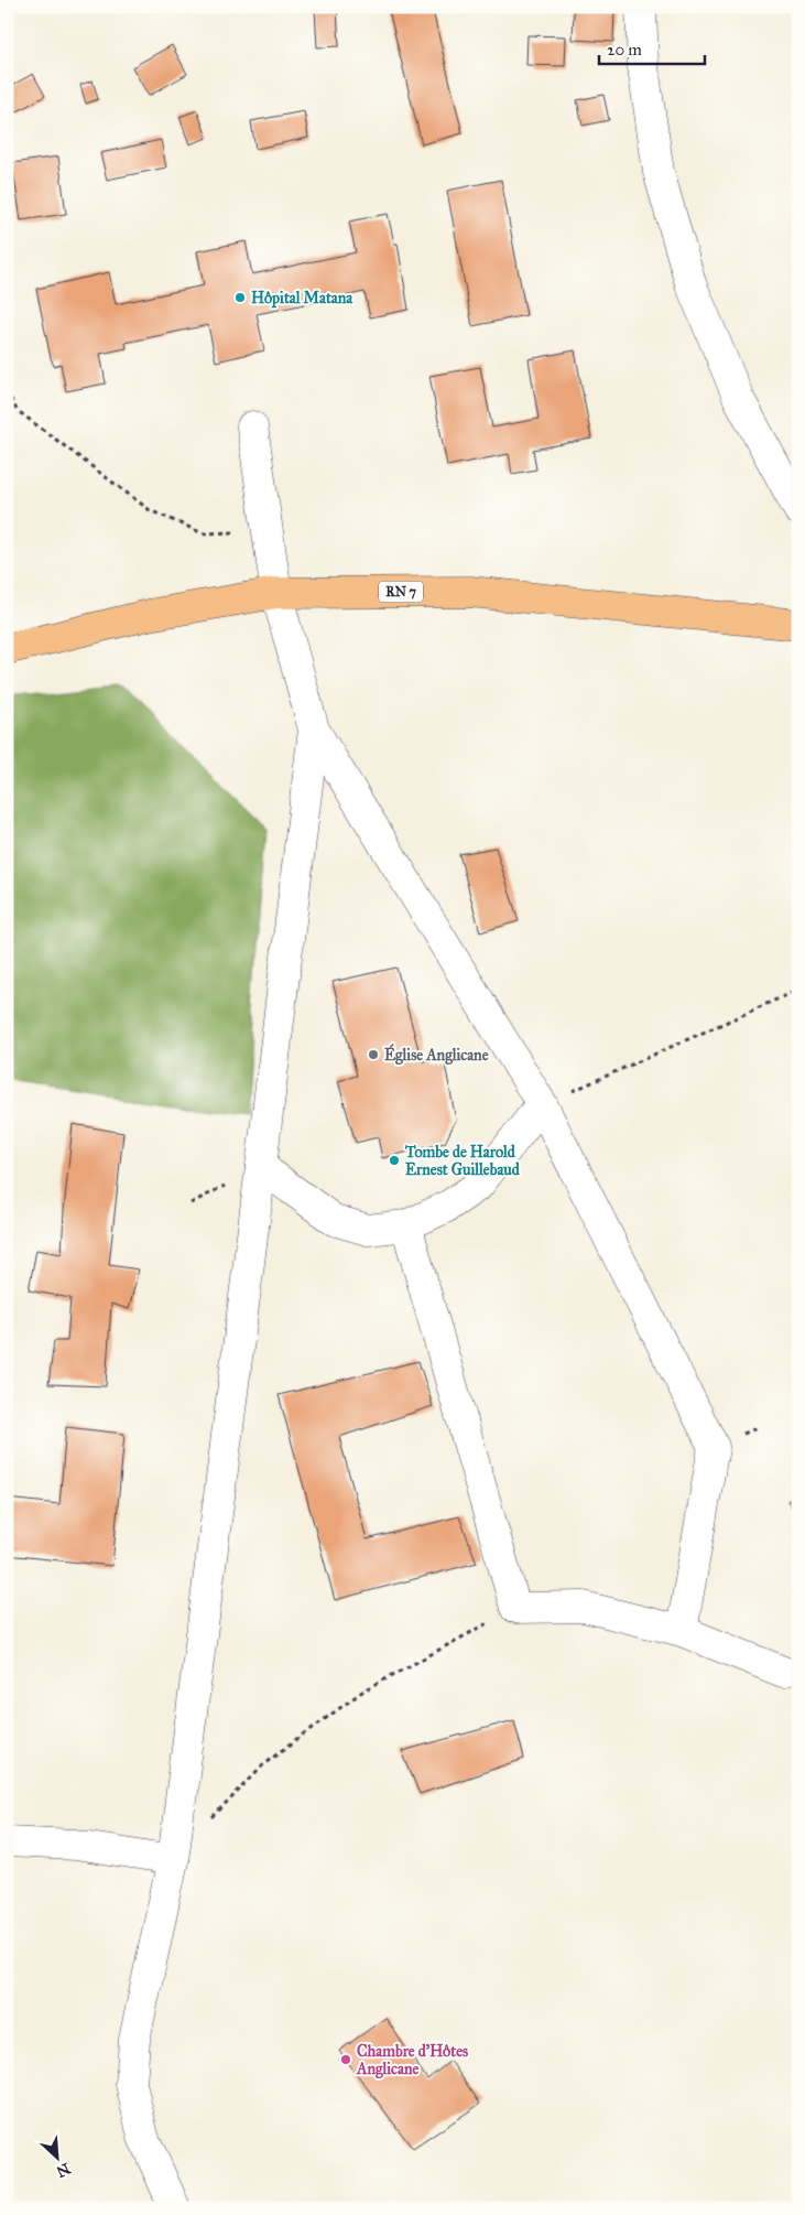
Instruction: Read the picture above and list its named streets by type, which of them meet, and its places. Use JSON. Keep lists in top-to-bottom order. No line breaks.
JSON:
{"streets":{"main road":["RN 7"]},"places":["Hôpital Matana","Église Anglicane","Tombe de Harold Ernest Guillebaud","Chambre d'Hôtes Anglicane"],"scale_bar":"20 m","north":"bottom right"}
